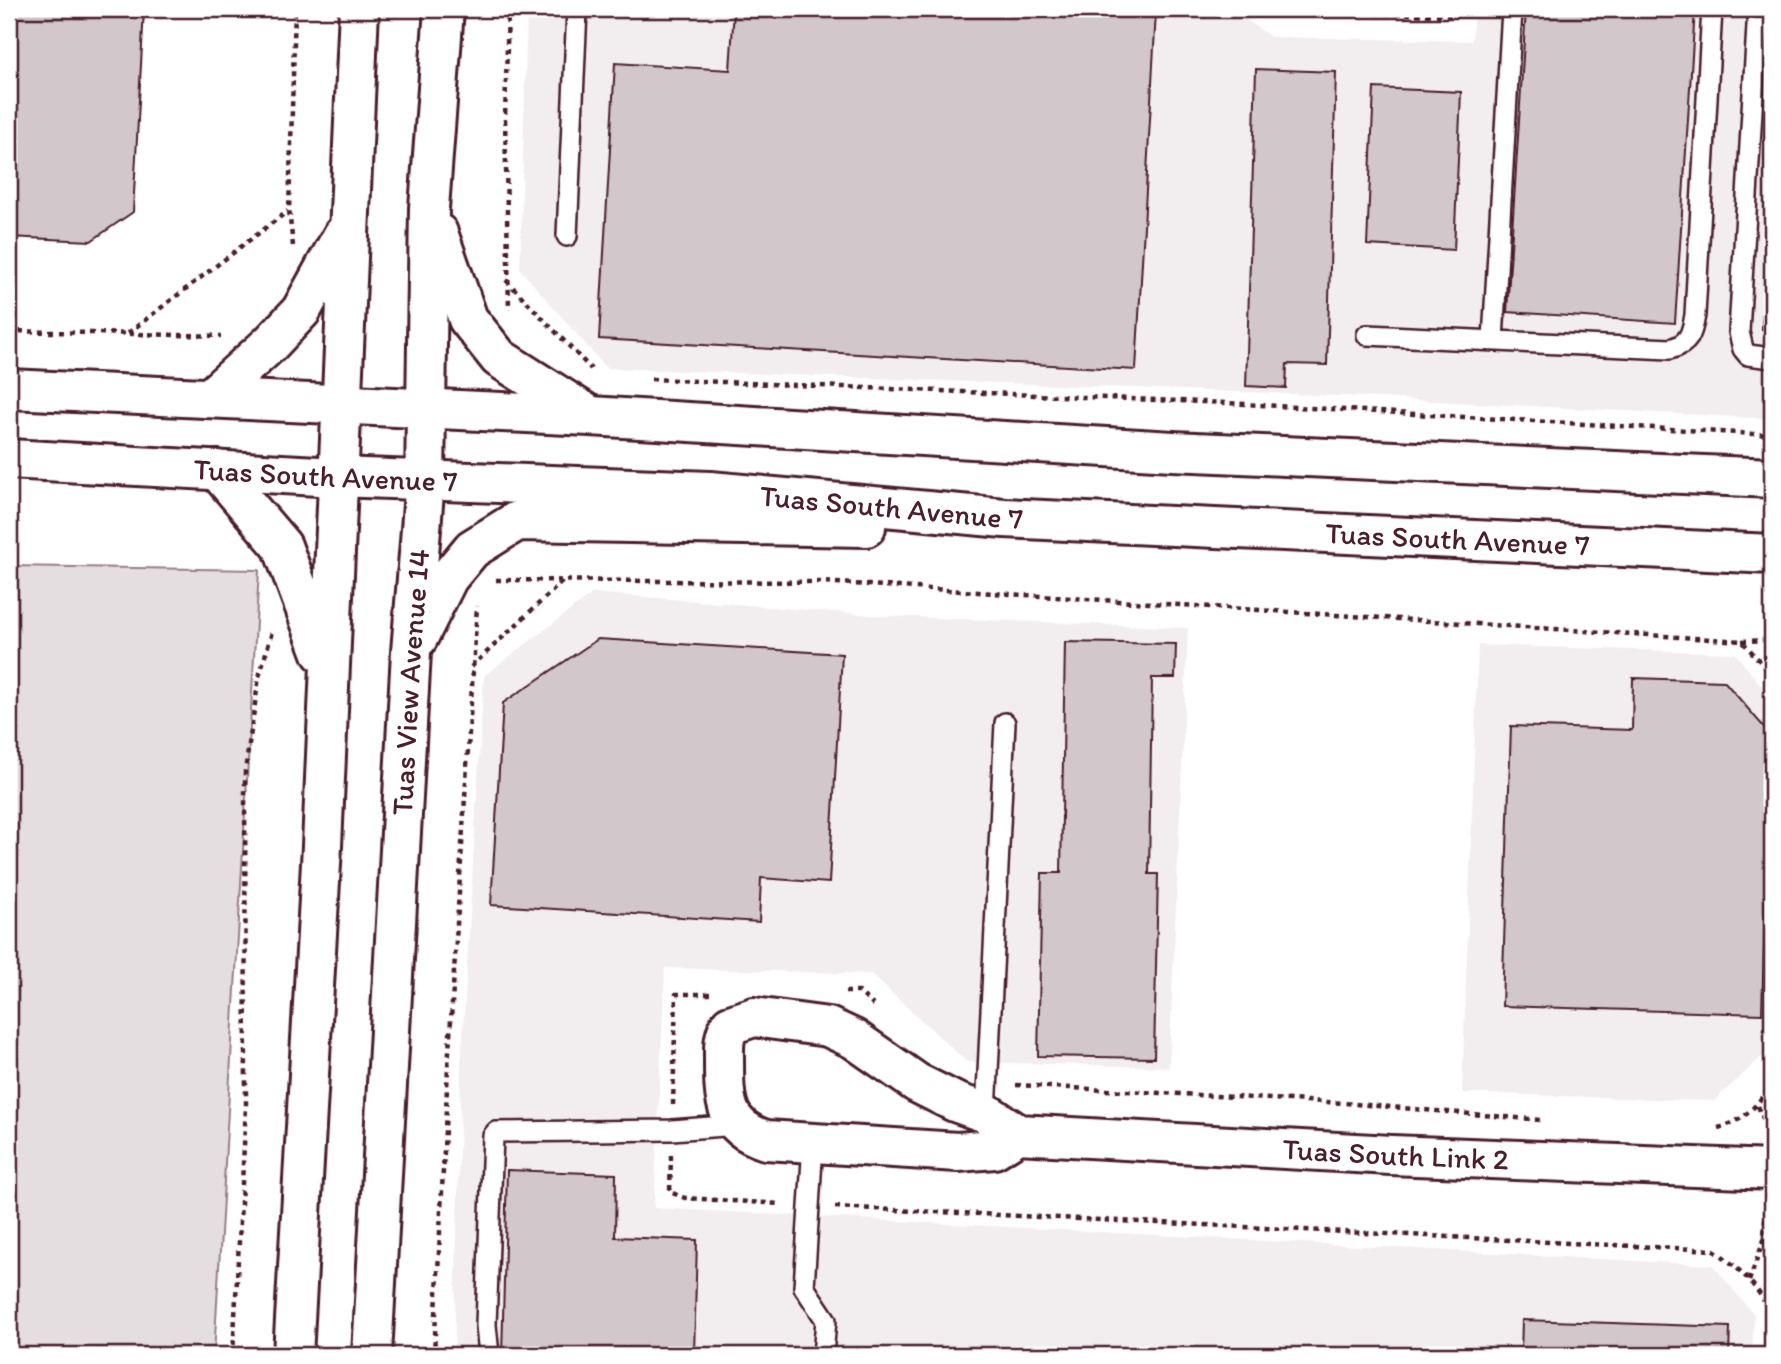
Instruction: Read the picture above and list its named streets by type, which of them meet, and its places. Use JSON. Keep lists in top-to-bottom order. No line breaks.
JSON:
{"streets":{"street":["Tuas South Avenue 7","Tuas View Avenue 14","Tuas South Link 2"]},"crossings":[["Tuas South Avenue 7","Tuas View Avenue 14"]]}
